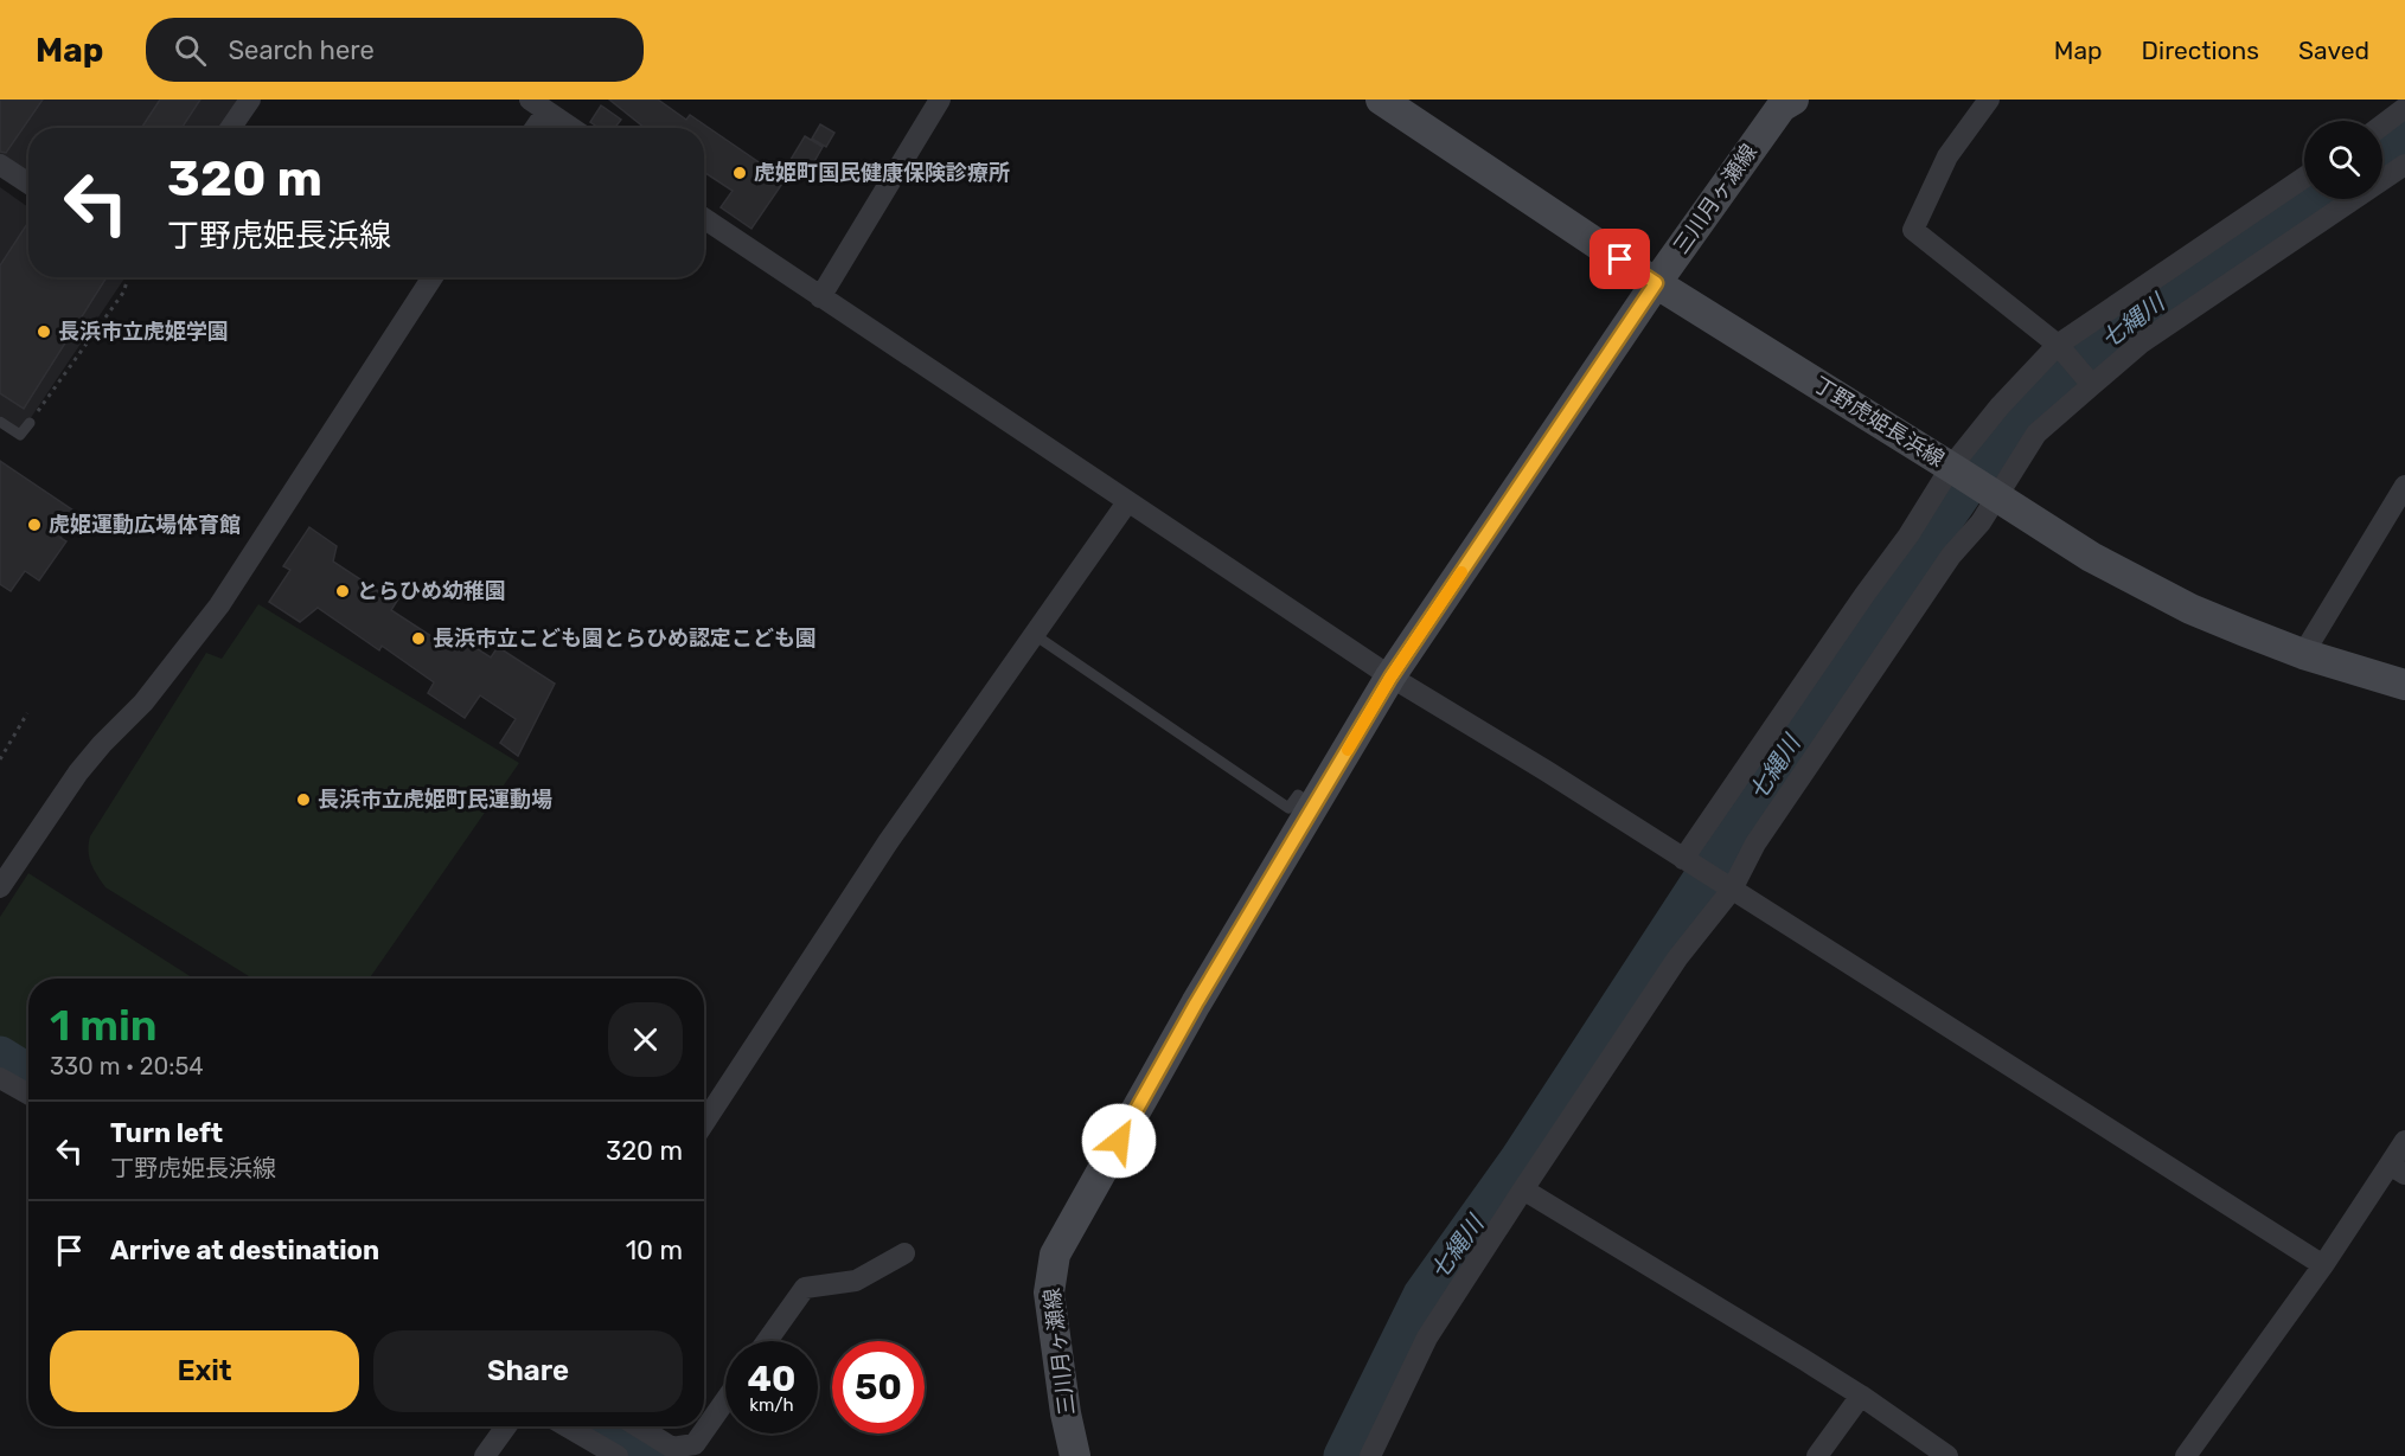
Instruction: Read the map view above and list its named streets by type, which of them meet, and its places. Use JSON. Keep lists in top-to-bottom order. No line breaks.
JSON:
{"streets":{"main road":["三川月ヶ瀬線","丁野虎姫長浜線"]},"crossings":[["三川月ヶ瀬線","丁野虎姫長浜線"]],"water":["七縄川"],"places":["虎姫町国民健康保険診療所","長浜市立虎姫学園","虎姫運動広場体育館","とらひめ幼稚園","長浜市立こども園とらひめ認定こども園","長浜市立虎姫町民運動場"],"page":{"header":"Map","search":"Search here","nav":["Map","Directions","Saved"],"turn":["320 m","丁野虎姫長浜線"],"heading":["1 min","330 m · 20:54"],"list":[{"name":"Turn left","note":"丁野虎姫長浜線","value":"320 m"},{"name":"Arrive at destination","value":"10 m"}],"buttons":["Exit","Share"],"speed":"40 km/h","limit":"50"}}
